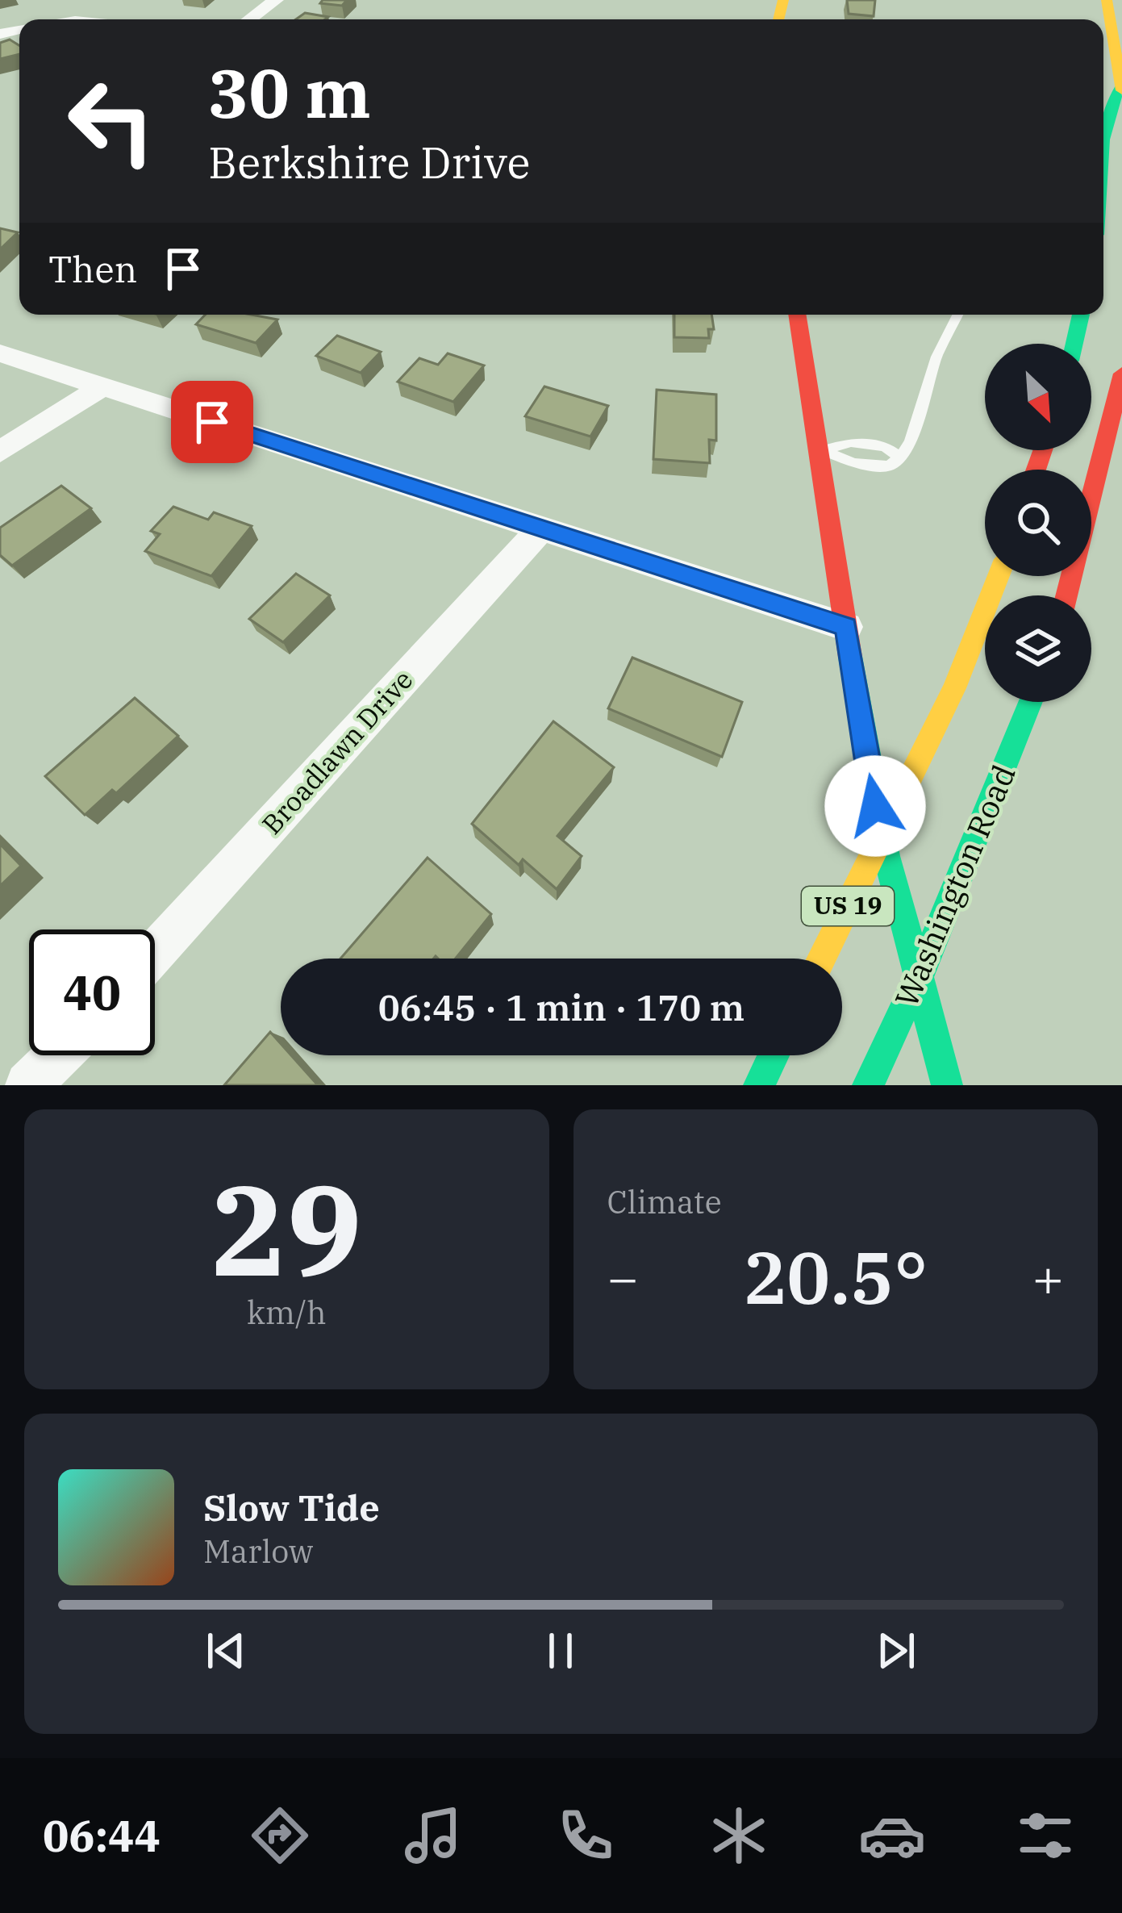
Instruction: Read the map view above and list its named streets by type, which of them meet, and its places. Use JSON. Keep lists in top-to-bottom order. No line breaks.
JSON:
{"streets":{"main road":["Washington Road","US 19"],"street":["Broadlawn Drive"]},"north":"bottom right","page":{"turn":["30 m","Berkshire Drive"],"then":"Then","limit":"40","trip":"06:45 · 1 min · 170 m","tile":[["29","km/h"],"Climate"],"heat":["−","20.5°","+"],"song":["Slow Tide","Marlow"],"tabs":"06:44"}}
